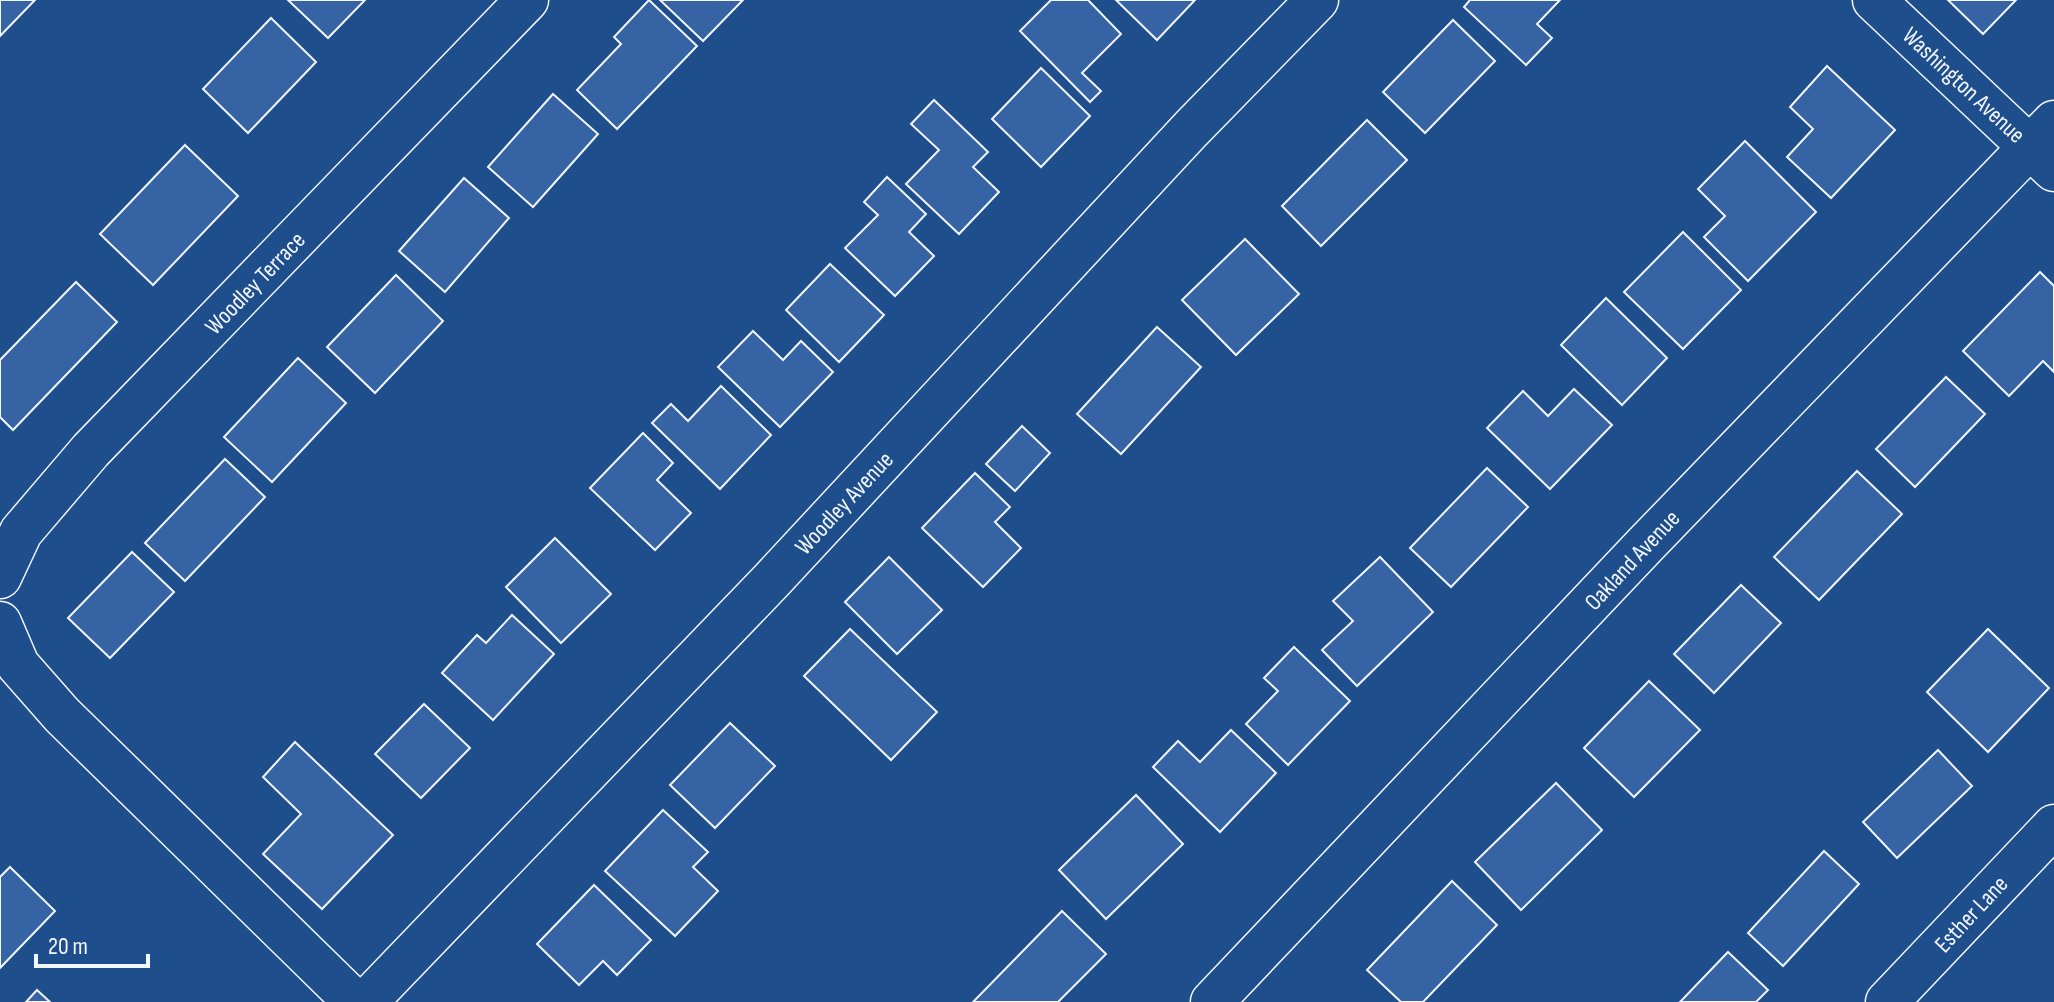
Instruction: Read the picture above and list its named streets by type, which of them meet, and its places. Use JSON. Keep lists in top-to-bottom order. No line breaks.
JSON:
{"streets":{"street":["Washington Avenue","Woodley Terrace","Woodley Avenue","Oakland Avenue","Esther Lane"]},"crossings":[["Washington Avenue","Oakland Avenue"]],"scale_bar":"20 m"}
